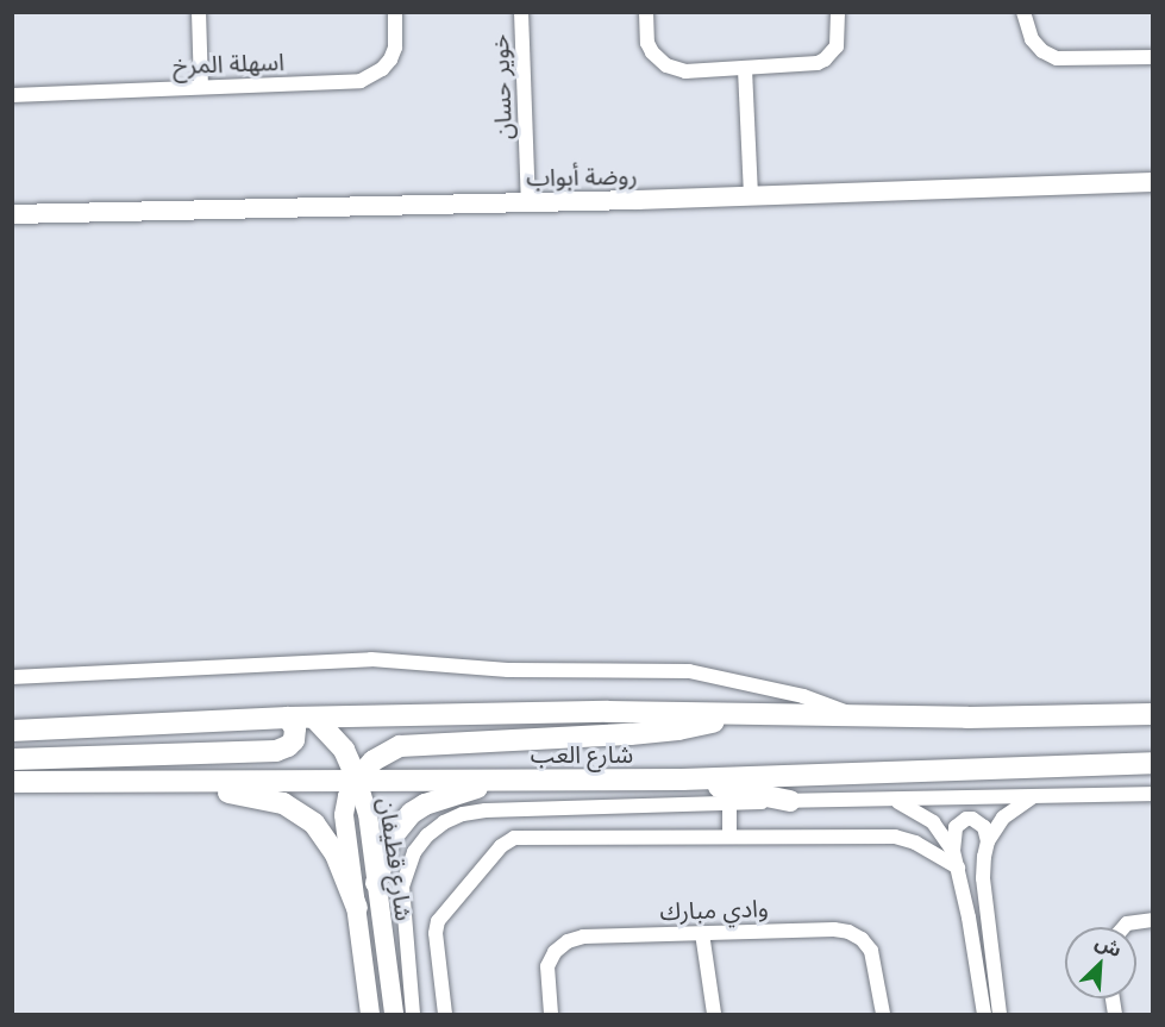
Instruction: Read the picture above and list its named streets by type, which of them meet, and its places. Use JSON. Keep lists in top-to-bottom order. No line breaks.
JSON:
{"streets":{"main road":["شارع العب"],"street":["اسهلة المرخ","خوير حسان","روضة أبواب","شارع قطيفان","وادي مبارك"]},"crossings":[["خوير حسان","روضة أبواب"],["شارع العب","شارع قطيفان"]],"north":"top right"}
